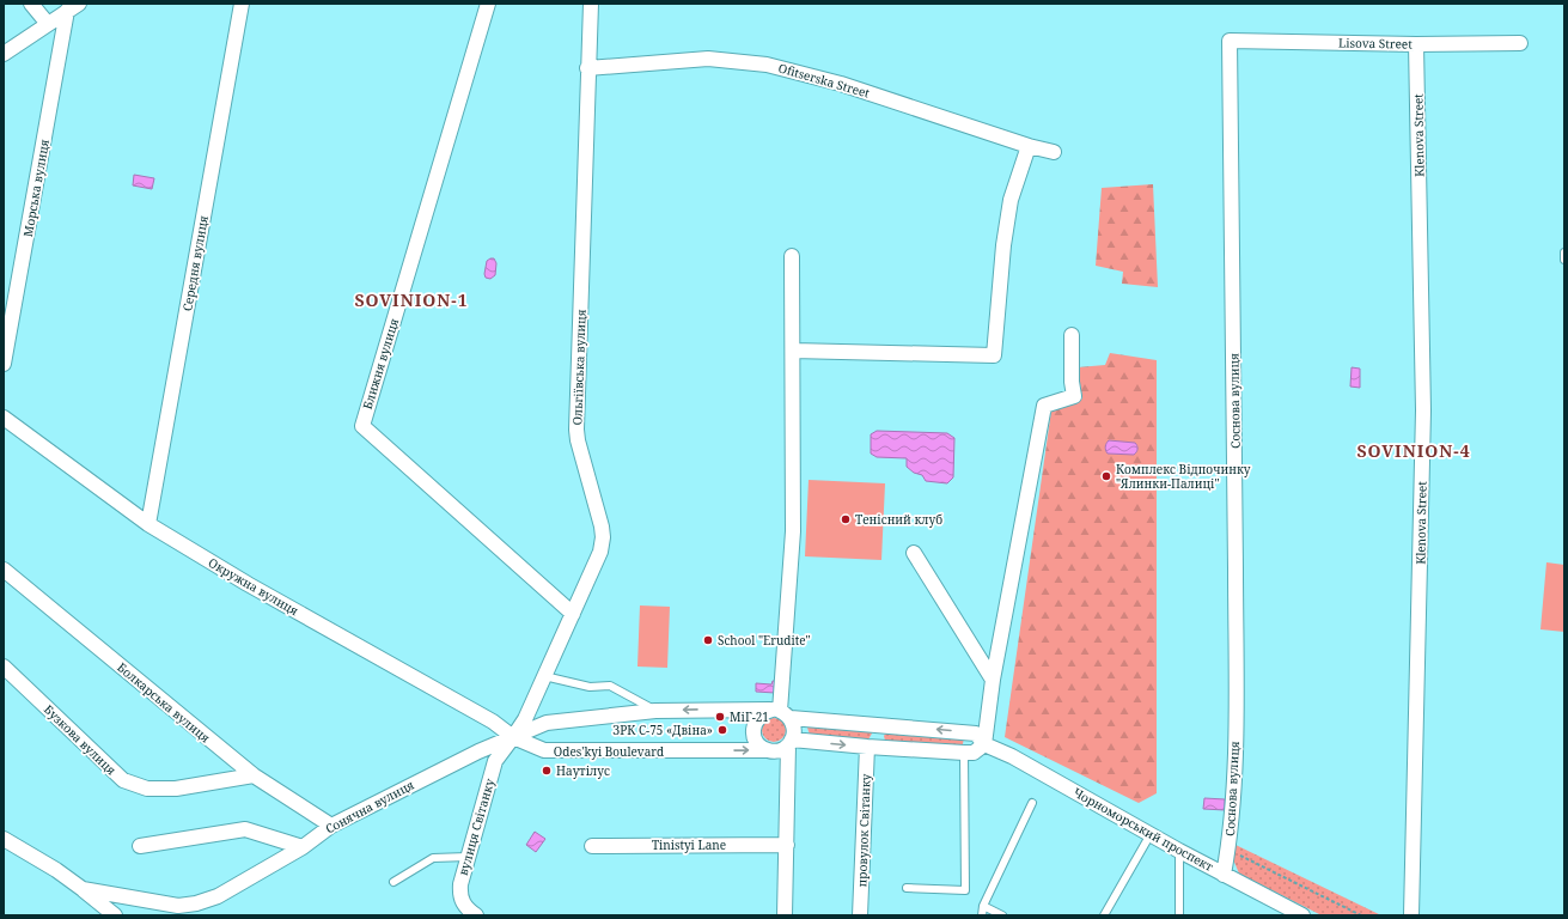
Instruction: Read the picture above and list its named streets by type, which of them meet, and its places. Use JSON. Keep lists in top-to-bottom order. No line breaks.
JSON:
{"streets":{"street":["Lisova Street","Ofitserska Street","Klenova Street","Морська вулиця","Середня вулиця","Ближня вулиця","Ольгіївська вулиця","Соснова вулиця","Окружна вулиця","Болкарська вулиця","Бузкова вулиця","Odes'kyi Boulevard","Сонячна вулиця","вулиця Світанку","Чорноморський проспект","провулок Світанку","Tinistyi Lane"]},"crossings":[["Lisova Street","Klenova Street"],["Lisova Street","Соснова вулиця"],["Ofitserska Street","Ольгіївська вулиця"],["Середня вулиця","Окружна вулиця"],["Ближня вулиця","Ольгіївська вулиця"],["Ольгіївська вулиця","Окружна вулиця"],["Ольгіївська вулиця","Odes'kyi Boulevard"],["Ольгіївська вулиця","Сонячна вулиця"],["Ольгіївська вулиця","вулиця Світанку"],["Соснова вулиця","Чорноморський проспект"],["Окружна вулиця","Odes'kyi Boulevard"],["Окружна вулиця","Сонячна вулиця"],["Окружна вулиця","вулиця Світанку"],["Болкарська вулиця","Бузкова вулиця"],["Болкарська вулиця","Сонячна вулиця"],["Odes'kyi Boulevard","Сонячна вулиця"],["Odes'kyi Boulevard","вулиця Світанку"],["Odes'kyi Boulevard","Чорноморський проспект"],["Odes'kyi Boulevard","провулок Світанку"],["Сонячна вулиця","вулиця Світанку"]],"districts":["SOVINION-1","SOVINION-4"],"places":["Комплекс Відпочинку \"Ялинки-Палиці\"","Тенісний клуб","School \"Erudite\"","МіГ-21","ЗРК С-75 «Двіна»","Наутілус"]}
